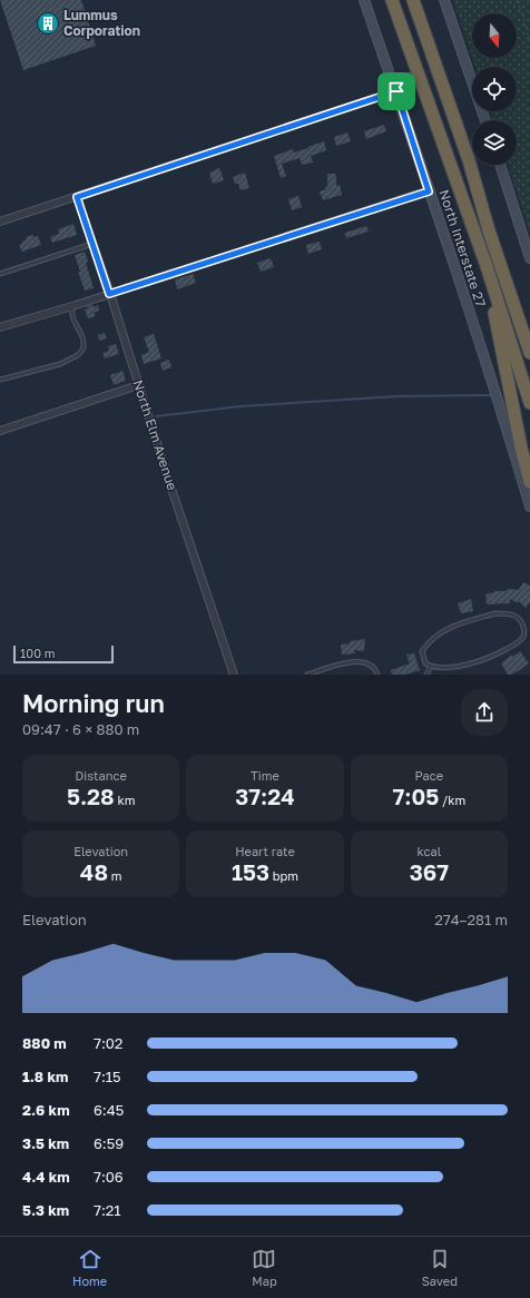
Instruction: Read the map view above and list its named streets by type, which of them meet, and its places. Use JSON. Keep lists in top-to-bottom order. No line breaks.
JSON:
{"streets":{"main road":["North Interstate 27"],"street":["North Elm Avenue"]},"places":{"building":["Lummus Corporation"]},"scale_bar":"100 m","north":"bottom","page":{"scale":"100 m","heading":["Morning run","09:47 · 6 × 880 m"],"stats":[["Distance","5.28 km"],["Time","37:24"],["Pace","7:05 /km"],["Elevation","48 m"],["Heart rate","153 bpm"],["kcal","367"]],"chart":["Elevation","274–281 m"],"list":[{"name":"880 m","note":"7:02"},{"name":"1.8 km","note":"7:15"},{"name":"2.6 km","note":"6:45"},{"name":"3.5 km","note":"6:59"},{"name":"4.4 km","note":"7:06"},{"name":"5.3 km","note":"7:21"}],"tabs":["Home","Map","Saved"]}}
